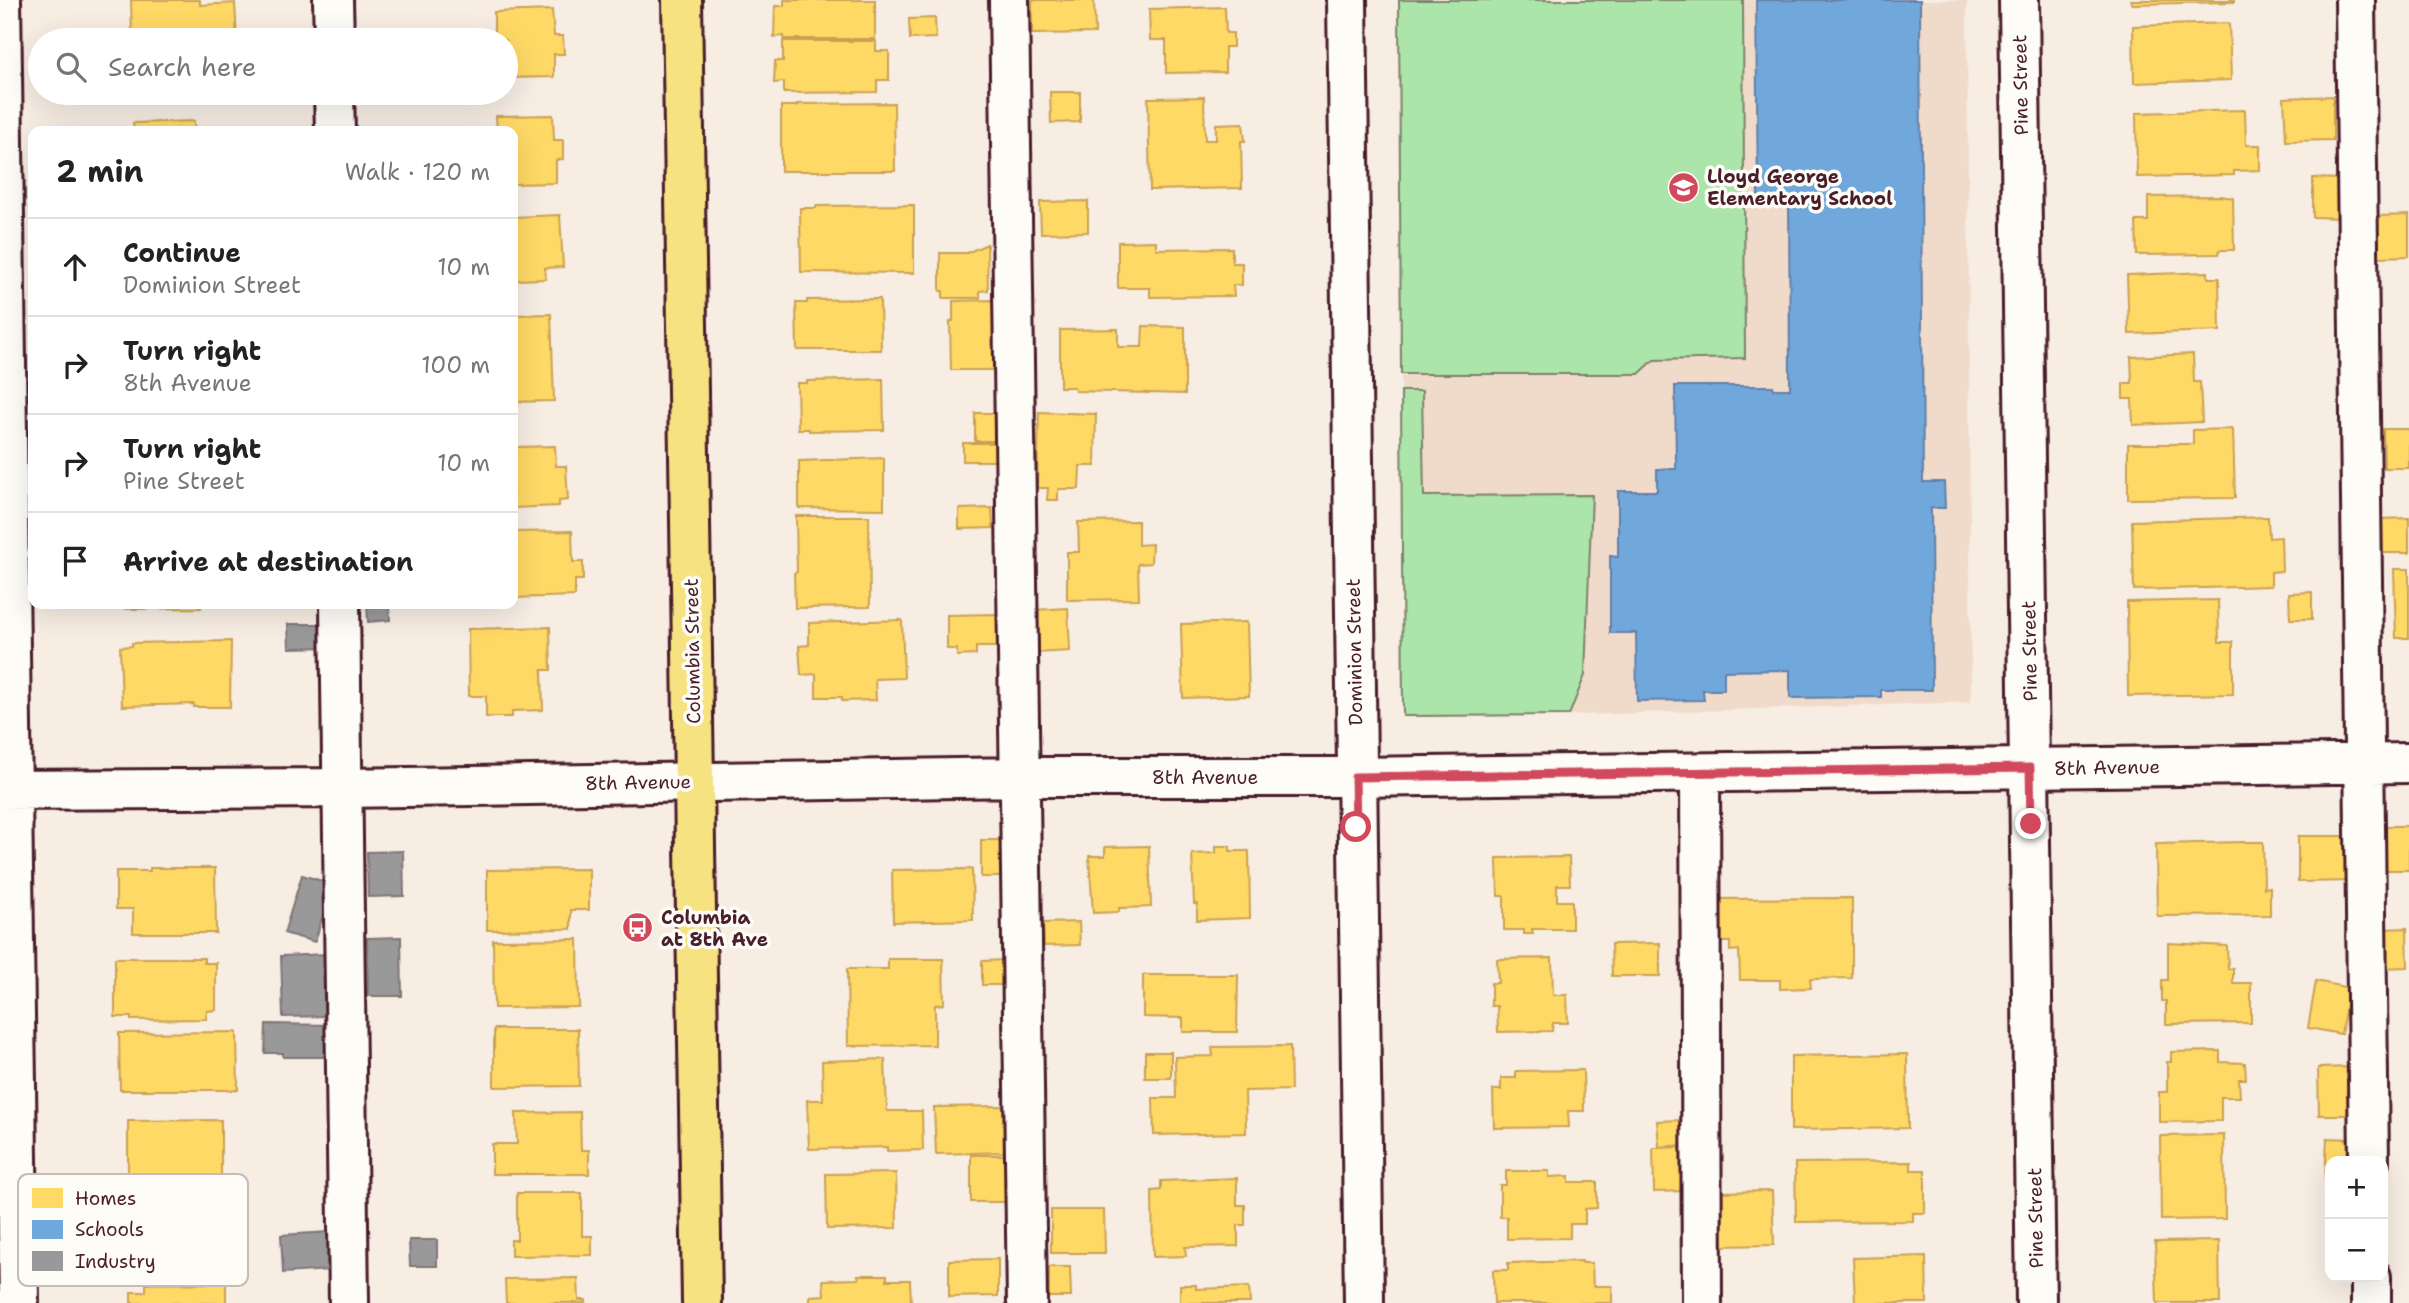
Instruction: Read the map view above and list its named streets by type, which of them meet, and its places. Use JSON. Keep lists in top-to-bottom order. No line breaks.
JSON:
{"streets":{"main road":["Columbia Street"],"street":["Pine Street","Dominion Street","8th Avenue"]},"crossings":[["Pine Street","8th Avenue"],["Columbia Street","8th Avenue"],["Dominion Street","8th Avenue"]],"places":{"school or university":["Lloyd George Elementary School"],"bus stop":["Columbia at 8th Ave"]},"legend":["Homes","Schools","Industry"],"page":{"search":"Search here","heading":["2 min","Walk · 120 m"],"list":[["Continue","Dominion Street","10 m"],["Turn right","8th Avenue","100 m"],["Turn right","Pine Street","10 m"],"Arrive at destination"],"map_buttons":["+","−"]}}
